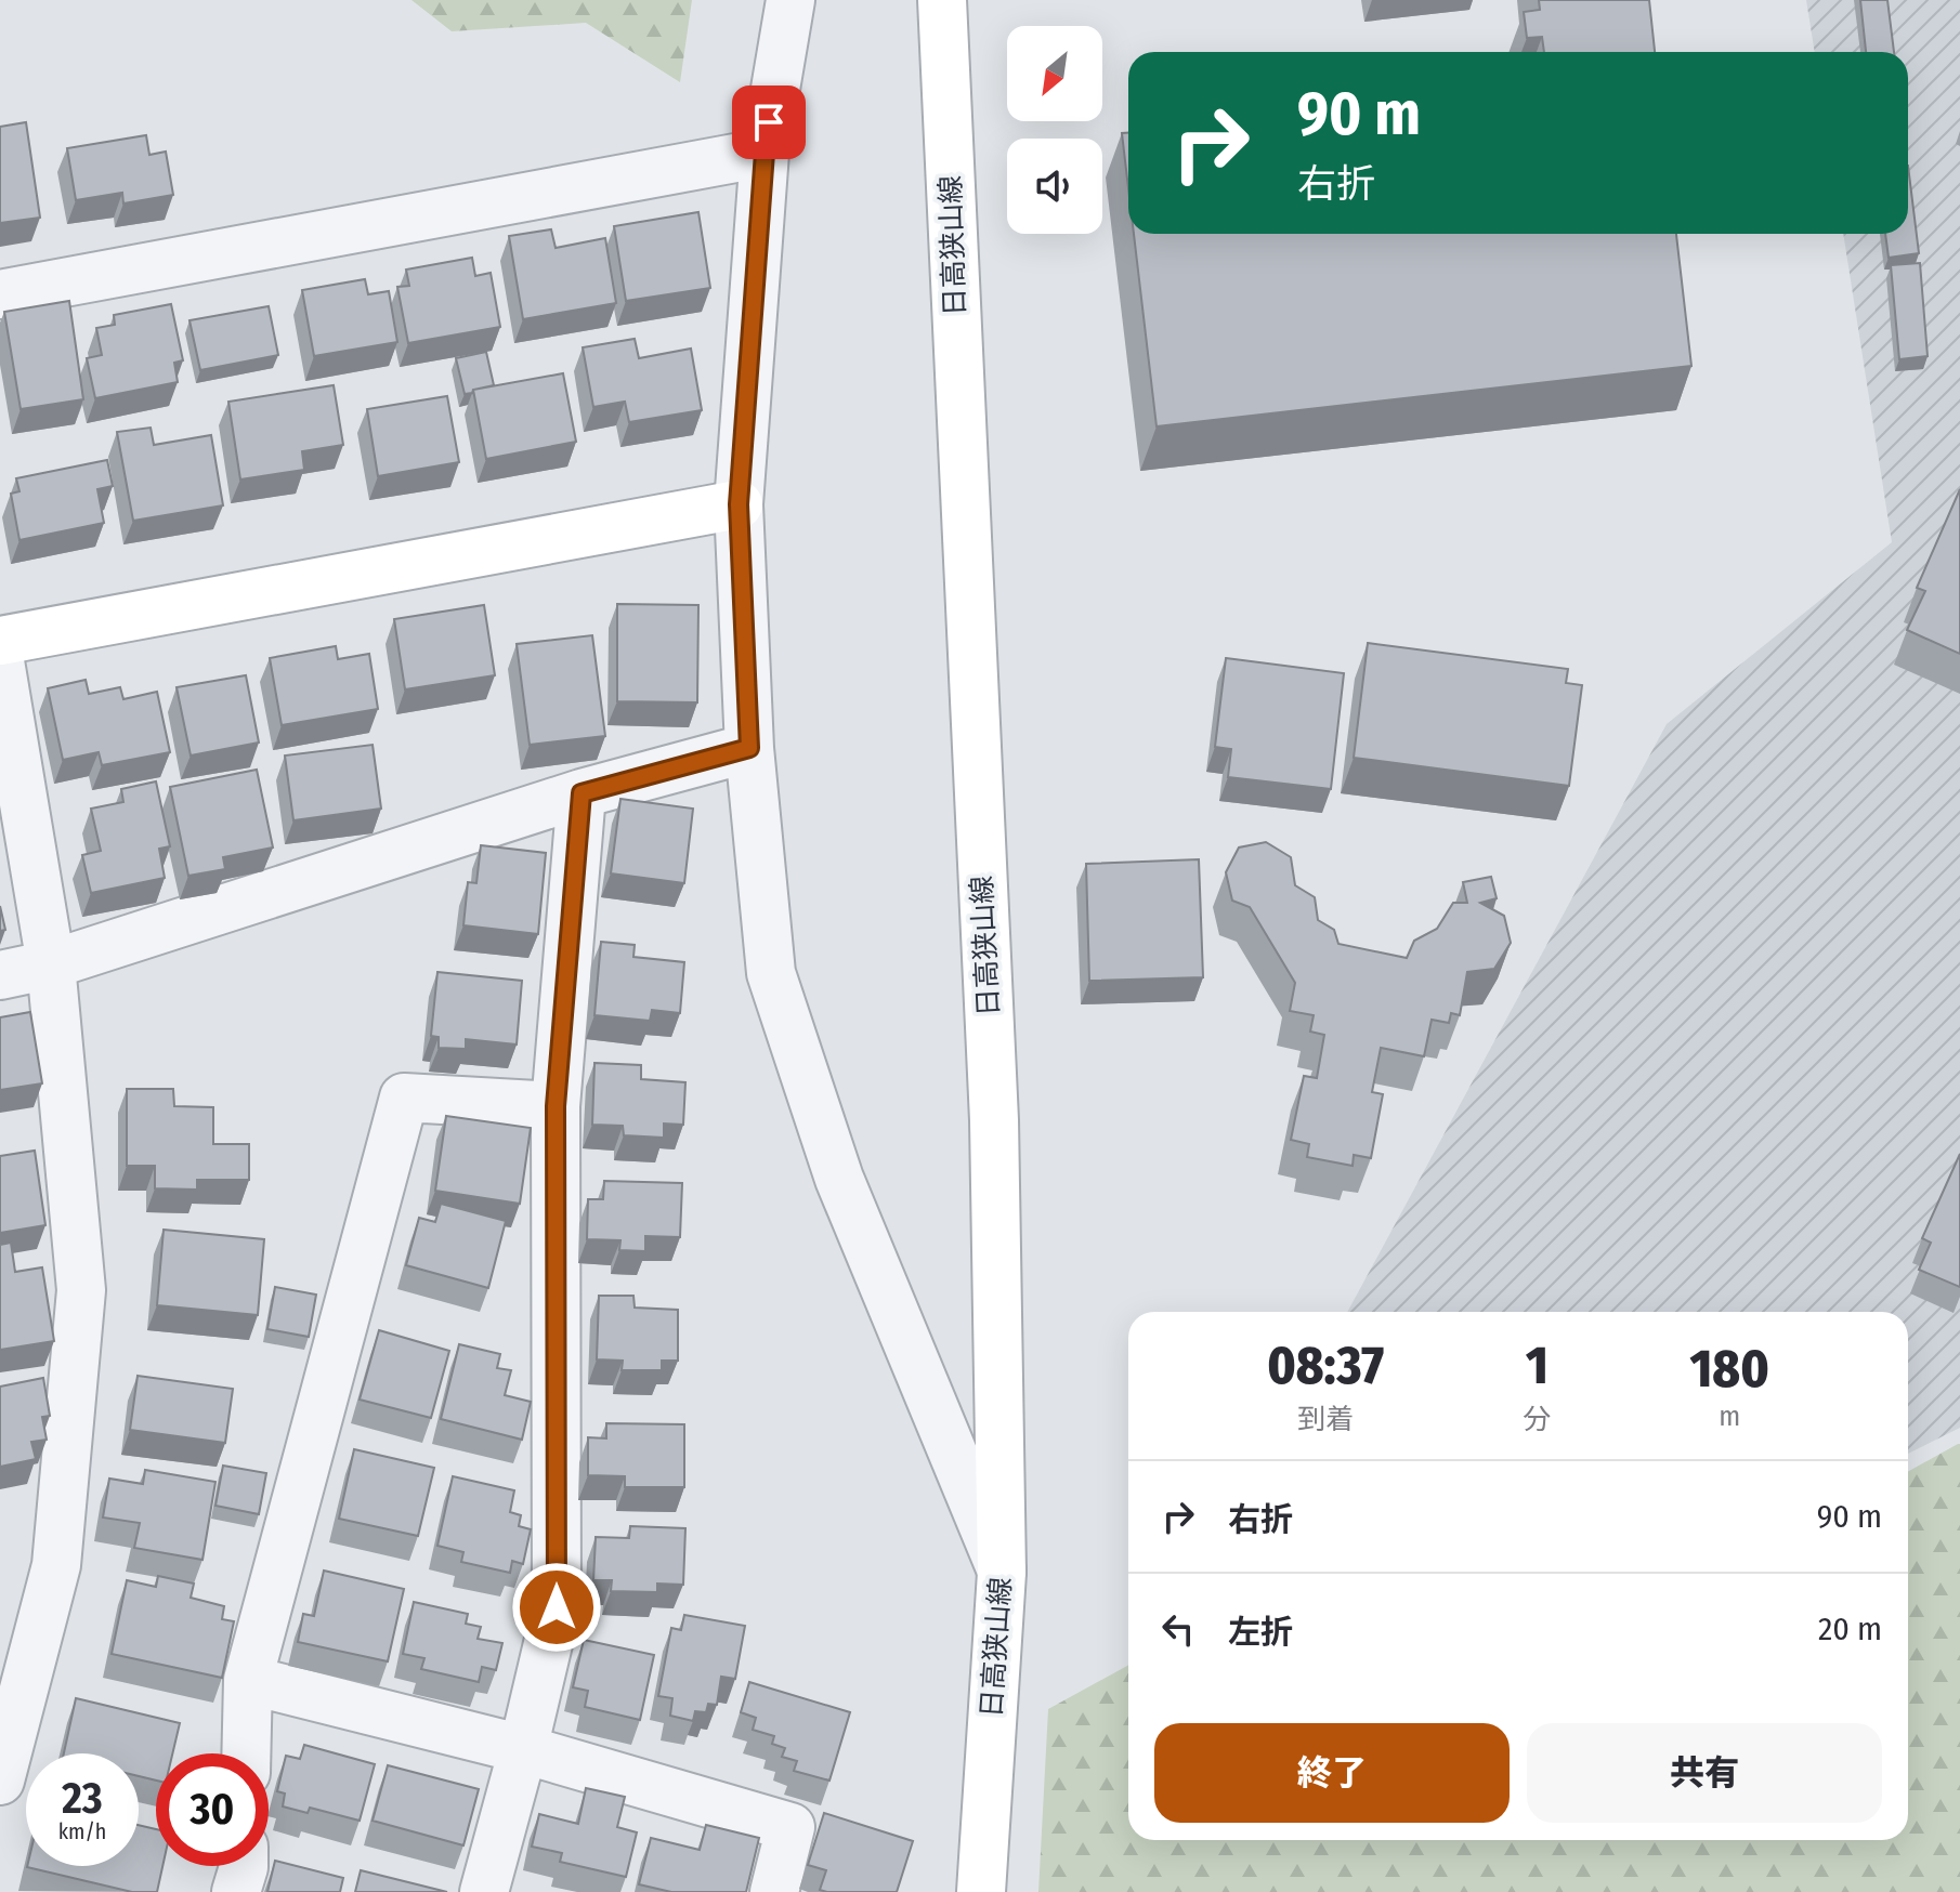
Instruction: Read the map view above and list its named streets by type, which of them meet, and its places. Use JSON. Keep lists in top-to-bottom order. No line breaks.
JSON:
{"streets":{"main road":["日高狭山線"]},"north":"bottom left","page":{"turn":["90 m","右折"],"eta":["08:37","到着","1","分","180","m"],"list":[{"name":"右折","value":"90 m"},{"name":"左折","value":"20 m"}],"buttons":["終了","共有"],"speed":"23 km/h","limit":"30"}}
